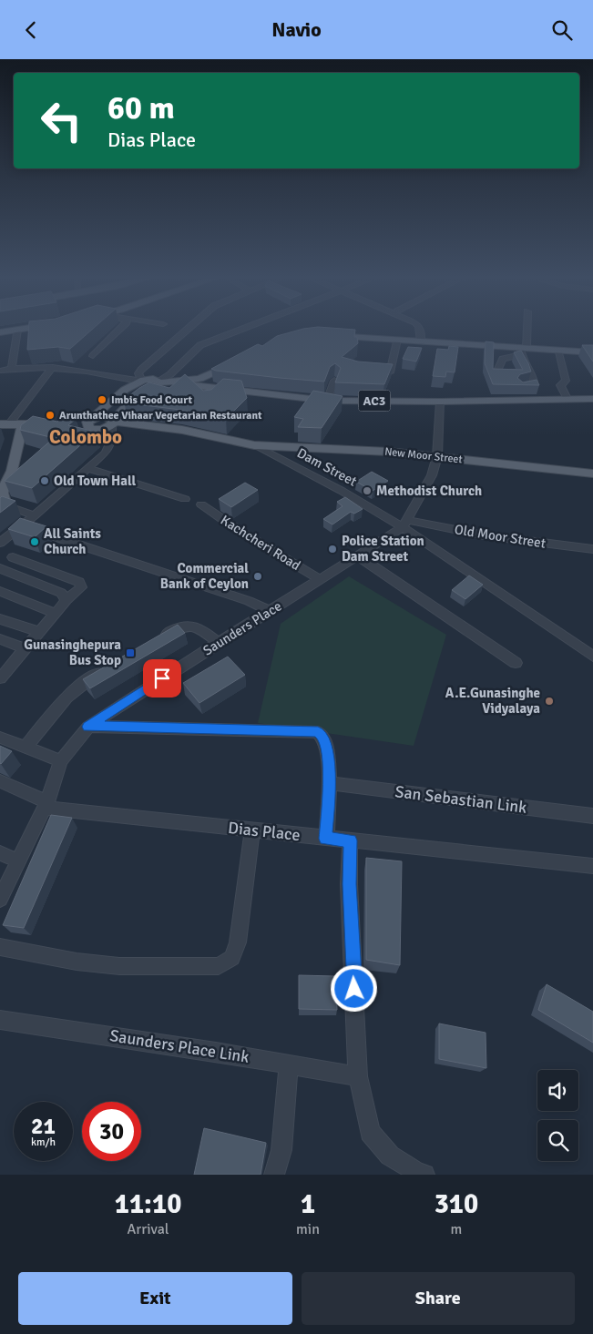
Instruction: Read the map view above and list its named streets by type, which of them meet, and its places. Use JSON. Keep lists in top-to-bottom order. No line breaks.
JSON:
{"streets":{"main road":["AC3","New Moor Street","Dam Street"],"street":["Old Moor Street","Kachcheri Road","Saunders Place","San Sebastian Link","Dias Place","Saunders Place Link"]},"crossings":[["AC3","Saunders Place"],["New Moor Street","Dam Street"],["New Moor Street","Saunders Place"],["Dam Street","Old Moor Street"],["Dam Street","Saunders Place"],["Old Moor Street","Saunders Place"],["Kachcheri Road","Saunders Place"],["Saunders Place","Dias Place"]],"districts":["Colombo"],"places":{"other":["Imbis Food Court","Arunthathee Vihaar Vegetarian Restaurant","Old Town Hall","Methodist Church","All Saints Church","Police Station Dam Street","Commercial Bank of Ceylon","A.E.Gunasinghe Vidyalaya"],"transit":["Gunasinghepura Bus Stop"]},"page":{"header":"Navio","turn":["60 m","Dias Place"],"speed":"21 km/h","limit":"30","eta":["11:10","Arrival","1","min","310","m"],"buttons":["Exit","Share"]}}
